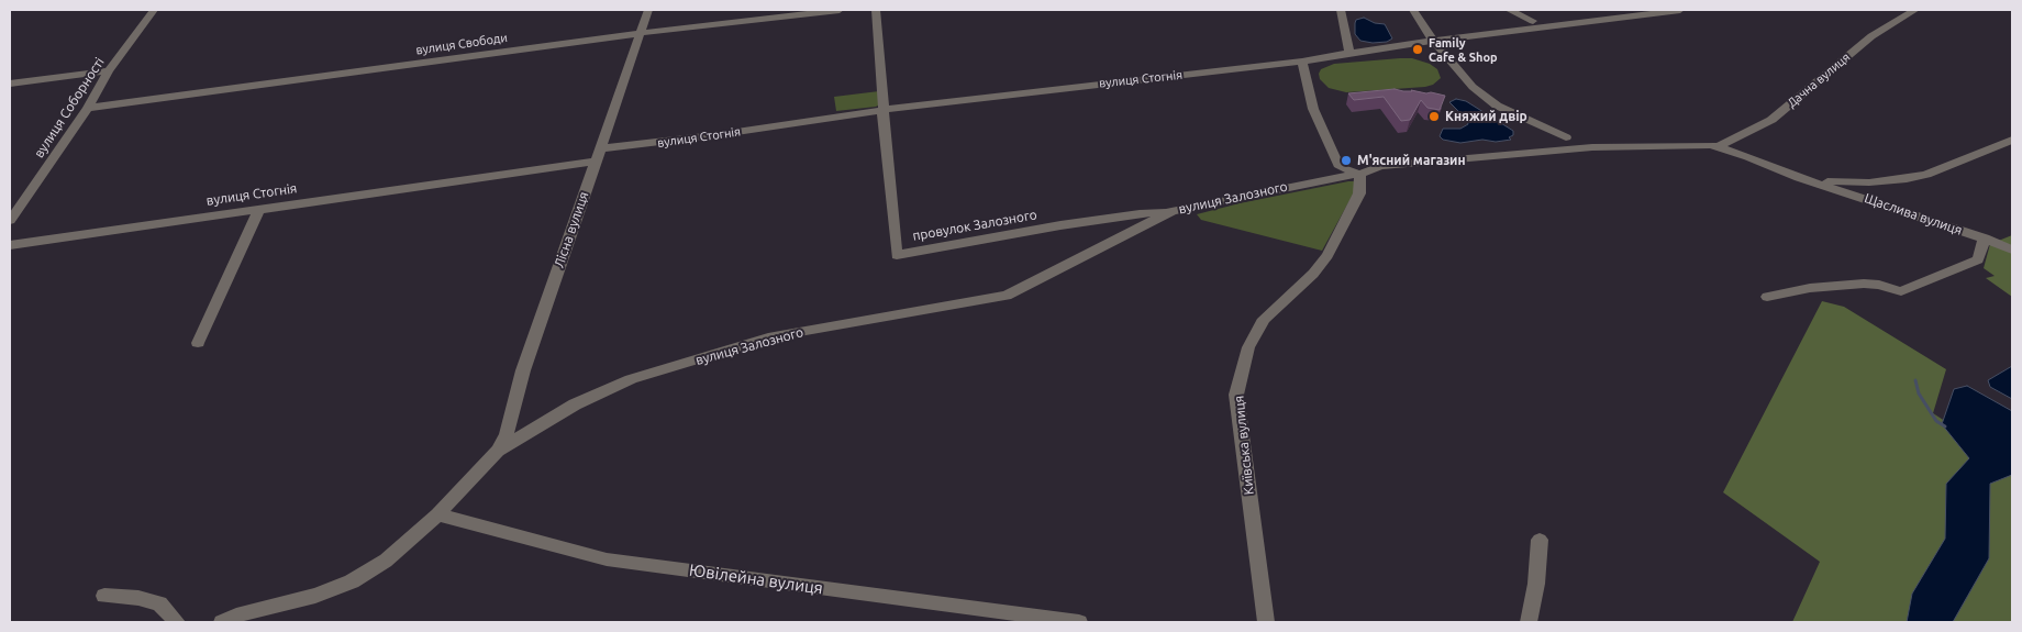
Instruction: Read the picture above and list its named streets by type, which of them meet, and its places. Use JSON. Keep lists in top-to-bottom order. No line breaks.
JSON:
{"streets":{"street":["вулиця Свободи","вулиця Стогнія","Дачна вулиця","вулиця Соборності","вулиця Залозного","Щаслива вулиця","провулок Залозного","Лісна вулиця","Київська вулиця","Ювілейна вулиця"]},"crossings":[["вулиця Свободи","вулиця Соборності"],["вулиця Свободи","Лісна вулиця"],["вулиця Стогнія","провулок Залозного"],["вулиця Стогнія","Лісна вулиця"],["Дачна вулиця","Щаслива вулиця"],["вулиця Залозного","провулок Залозного"],["вулиця Залозного","Лісна вулиця"],["вулиця Залозного","Київська вулиця"],["вулиця Залозного","Ювілейна вулиця"]],"places":["Family Cafe & Shop","Княжий двір","М'ясний магазин"]}
